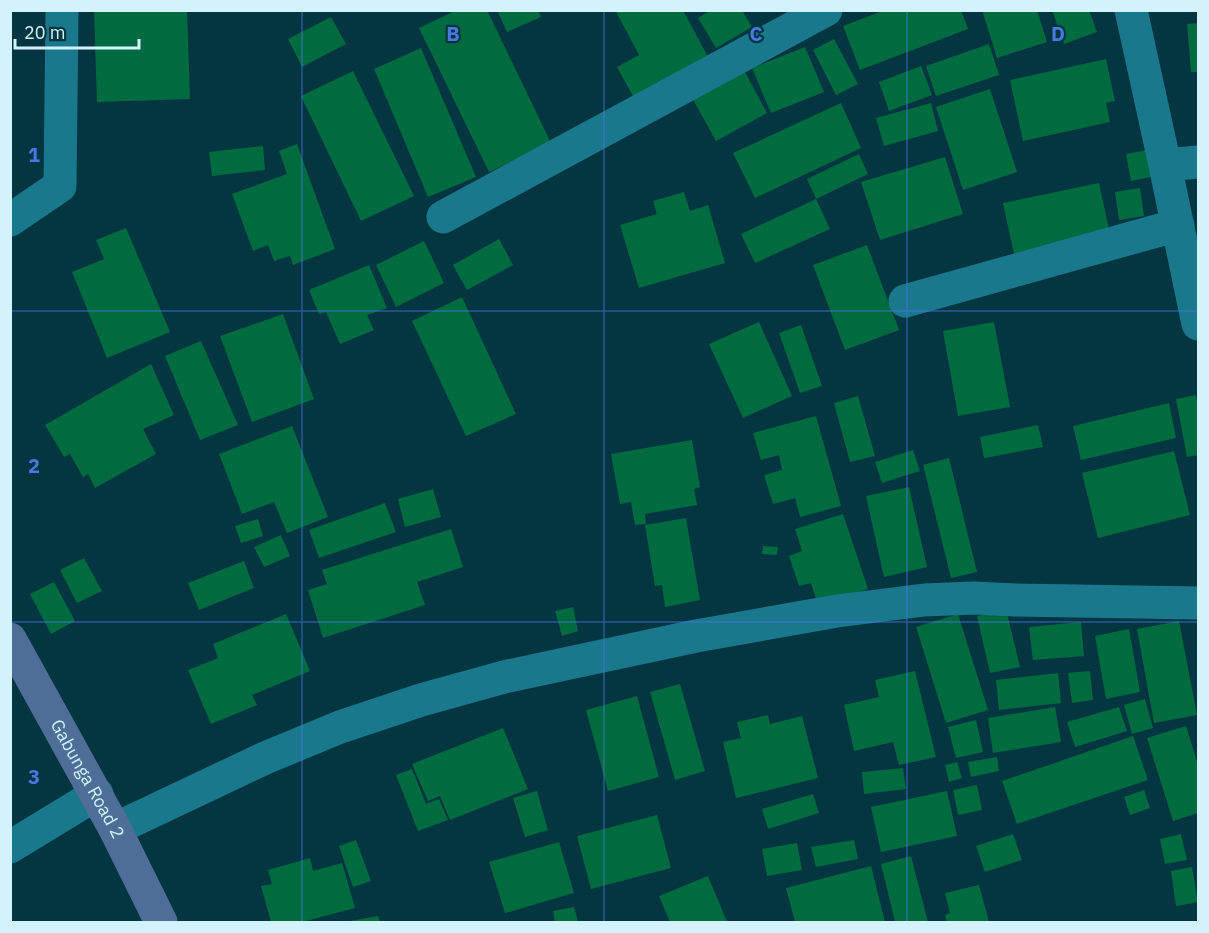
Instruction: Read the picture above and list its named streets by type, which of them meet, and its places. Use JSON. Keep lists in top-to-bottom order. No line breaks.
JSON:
{"streets":{"street":["Gabunga Road 2"]},"scale_bar":"20 m","grid":{"columns":["B","C","D"],"rows":["1","2","3"]}}
